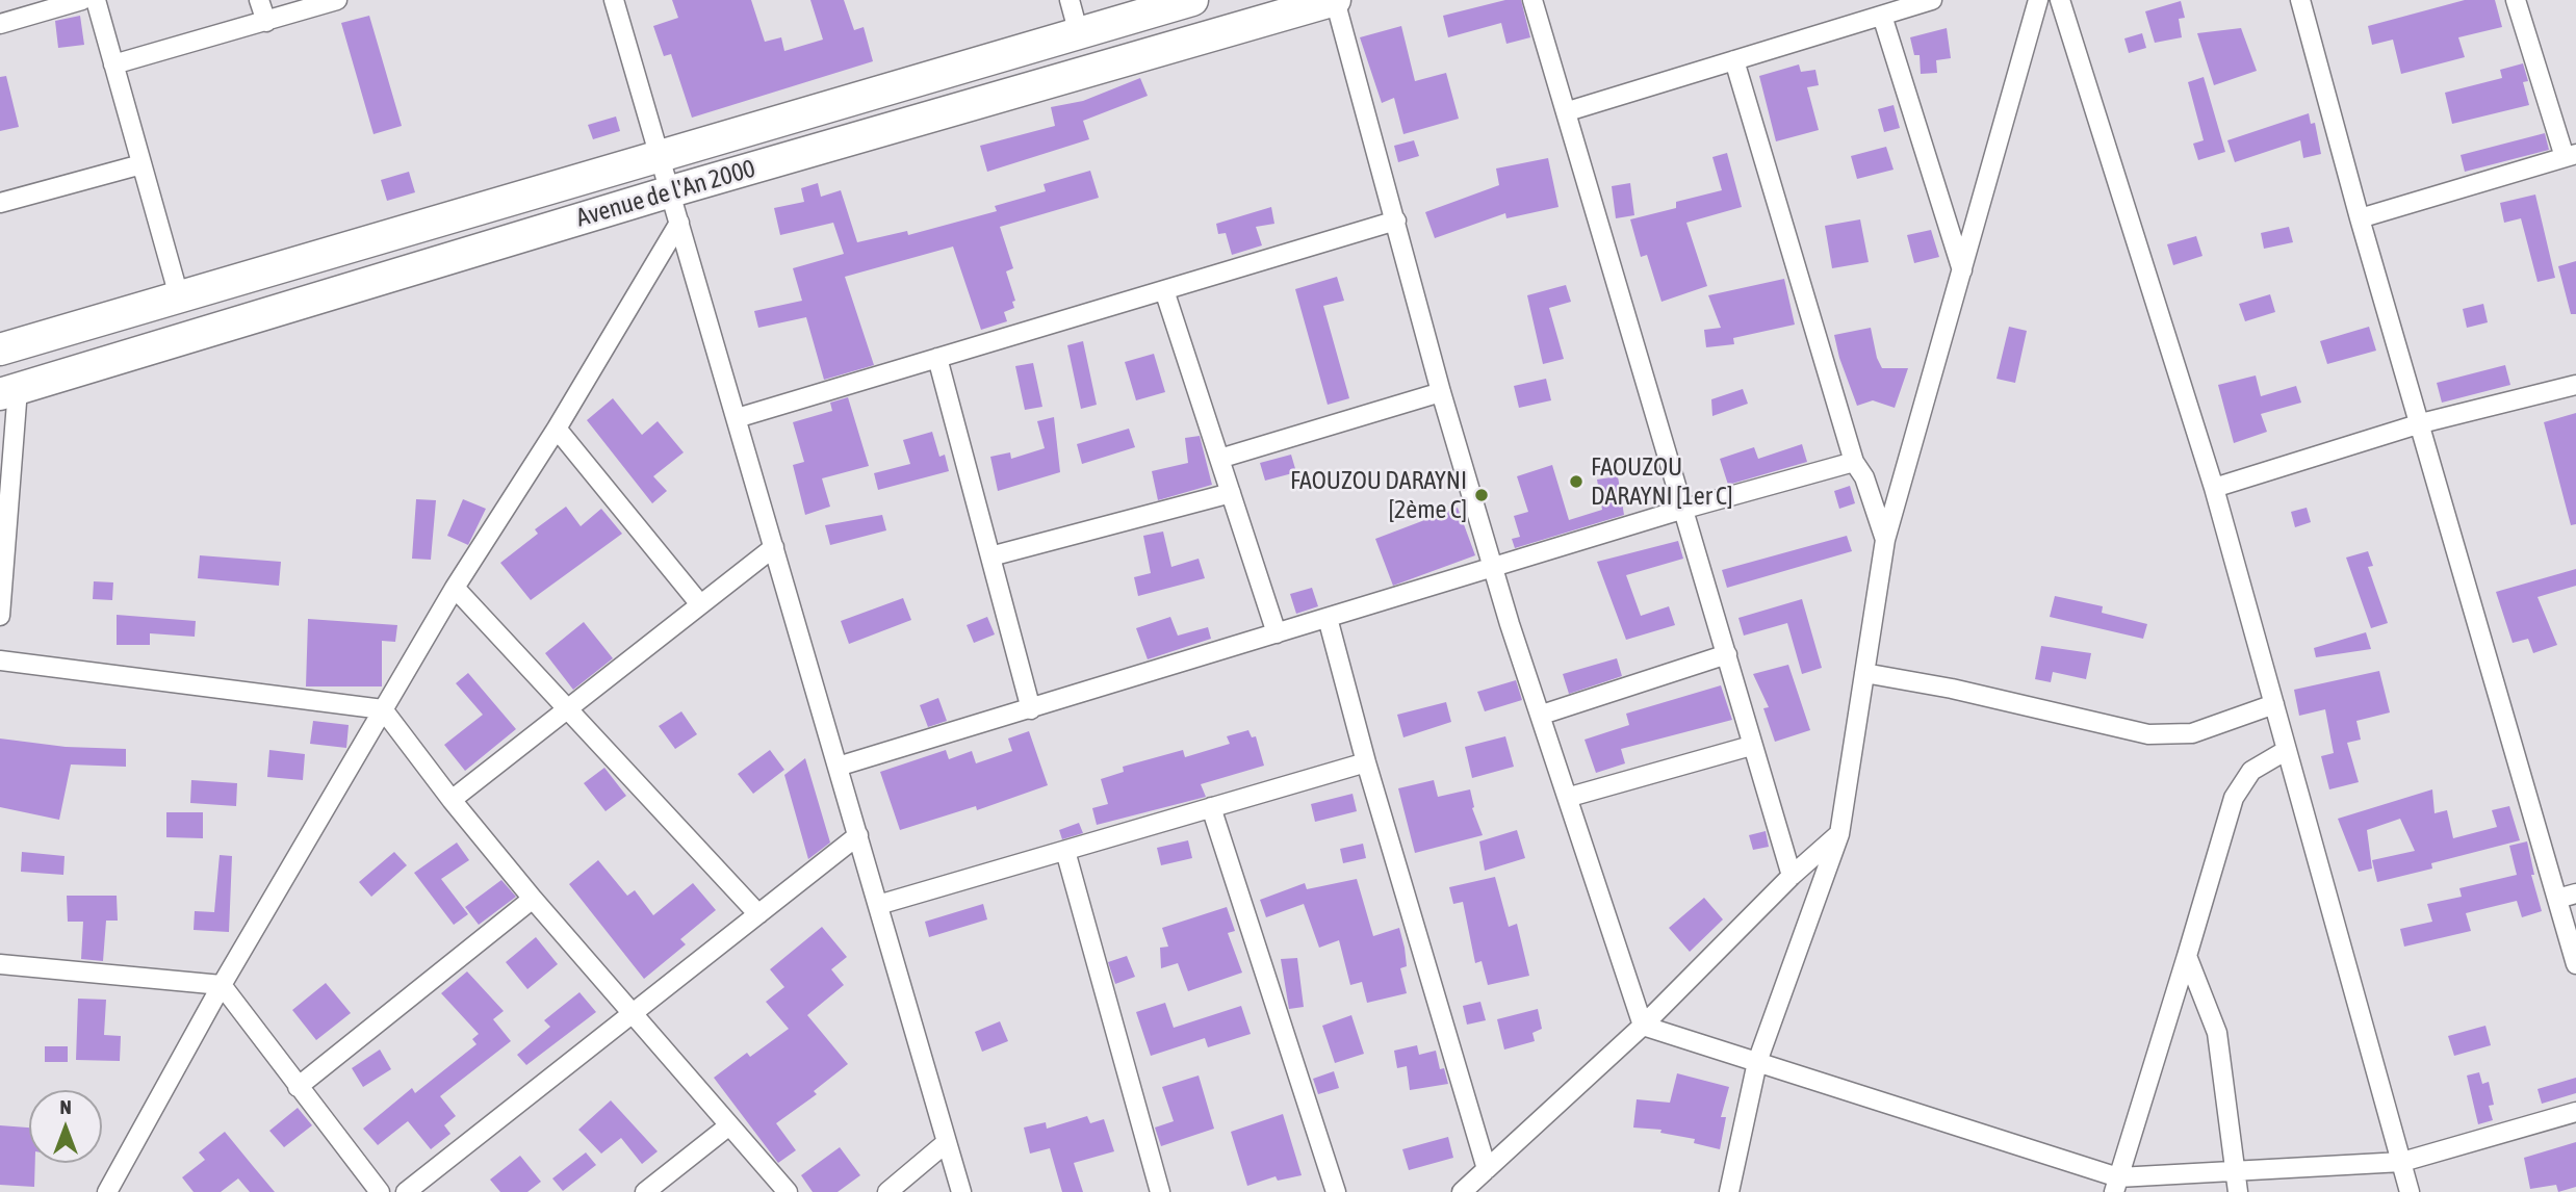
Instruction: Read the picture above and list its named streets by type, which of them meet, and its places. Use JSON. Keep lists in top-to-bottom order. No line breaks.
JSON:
{"streets":{"main road":["Avenue de l'An 2000"]},"places":["FAOUZOU DARAYNI [1er C]","FAOUZOU DARAYNI [2ème C]"],"north":"top"}
